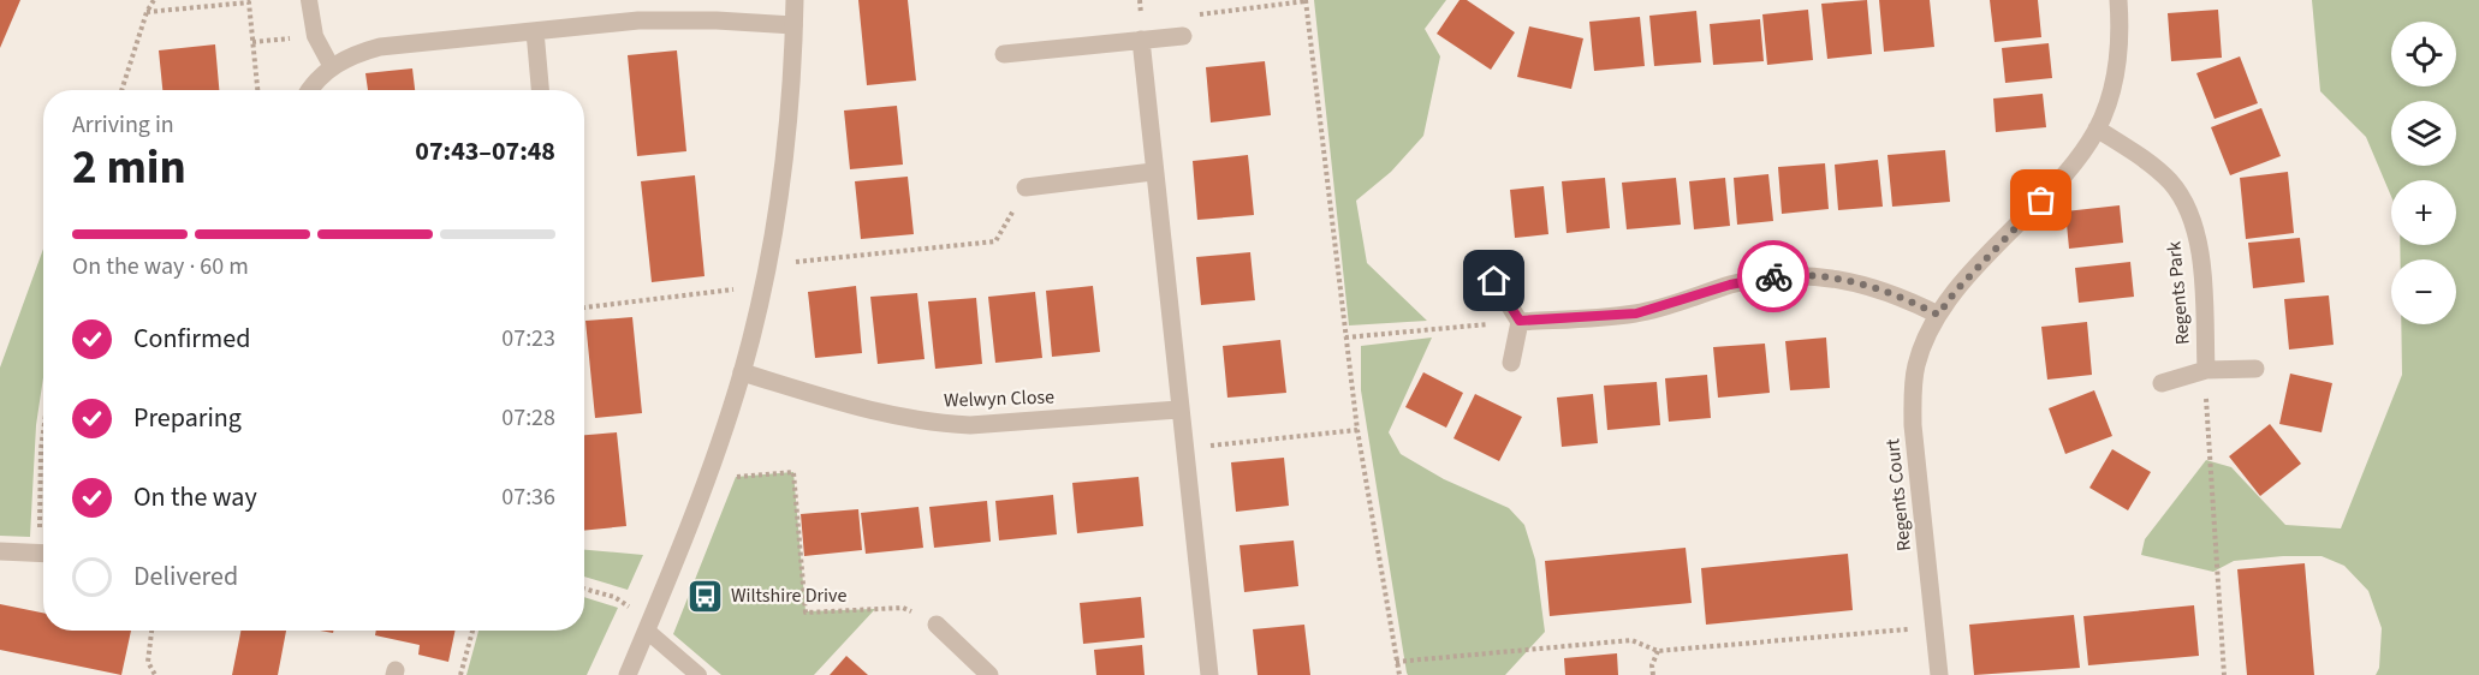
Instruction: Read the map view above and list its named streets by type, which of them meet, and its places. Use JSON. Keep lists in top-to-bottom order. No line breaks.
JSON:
{"streets":{"street":["Regents Park","Welwyn Close","Regents Court"]},"places":{"bus stop":["Wiltshire Drive"]},"page":{"map_buttons":["+","−"],"heading":["2 min","Arriving in","07:43–07:48"],"bar":"On the way · 60 m","list":[["Confirmed","07:23"],["Preparing","07:28"],["On the way","07:36"],"Delivered"]}}
